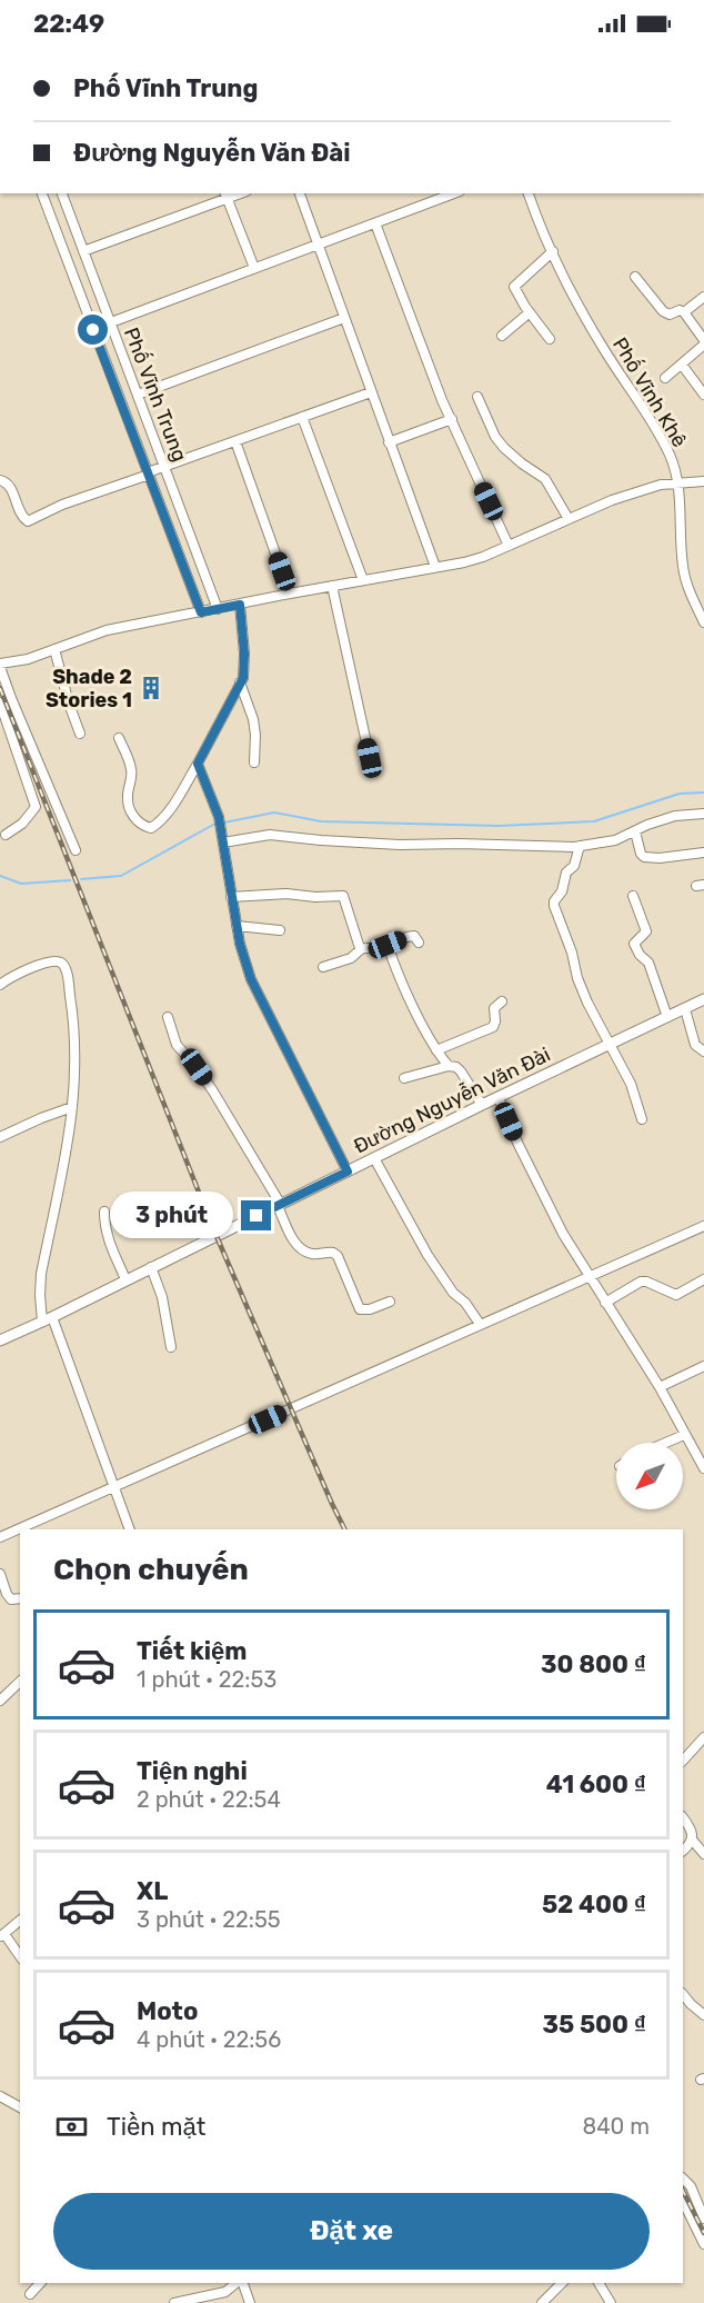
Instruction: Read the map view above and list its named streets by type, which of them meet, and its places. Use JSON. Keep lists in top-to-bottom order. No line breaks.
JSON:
{"streets":{"street":["Phố Vĩnh Khê","Phố Vĩnh Trung","Đường Nguyễn Văn Đài"]},"places":{"building":["Shade 2 Stories 1"]},"north":"bottom left","page":{"status":"22:49","banner":["Phố Vĩnh Trung","Đường Nguyễn Văn Đài"],"bubble":"3 phút","heading":"Chọn chuyến","list":[{"name":"Tiết kiệm","note":"1 phút · 22:53","value":"30 800 ₫"},{"name":"Tiện nghi","note":"2 phút · 22:54","value":"41 600 ₫"},{"name":"XL","note":"3 phút · 22:55","value":"52 400 ₫"},{"name":"Moto","note":"4 phút · 22:56","value":"35 500 ₫"}],"pay":["Tiền mặt","840 m"],"buttons":"Đặt xe"}}
